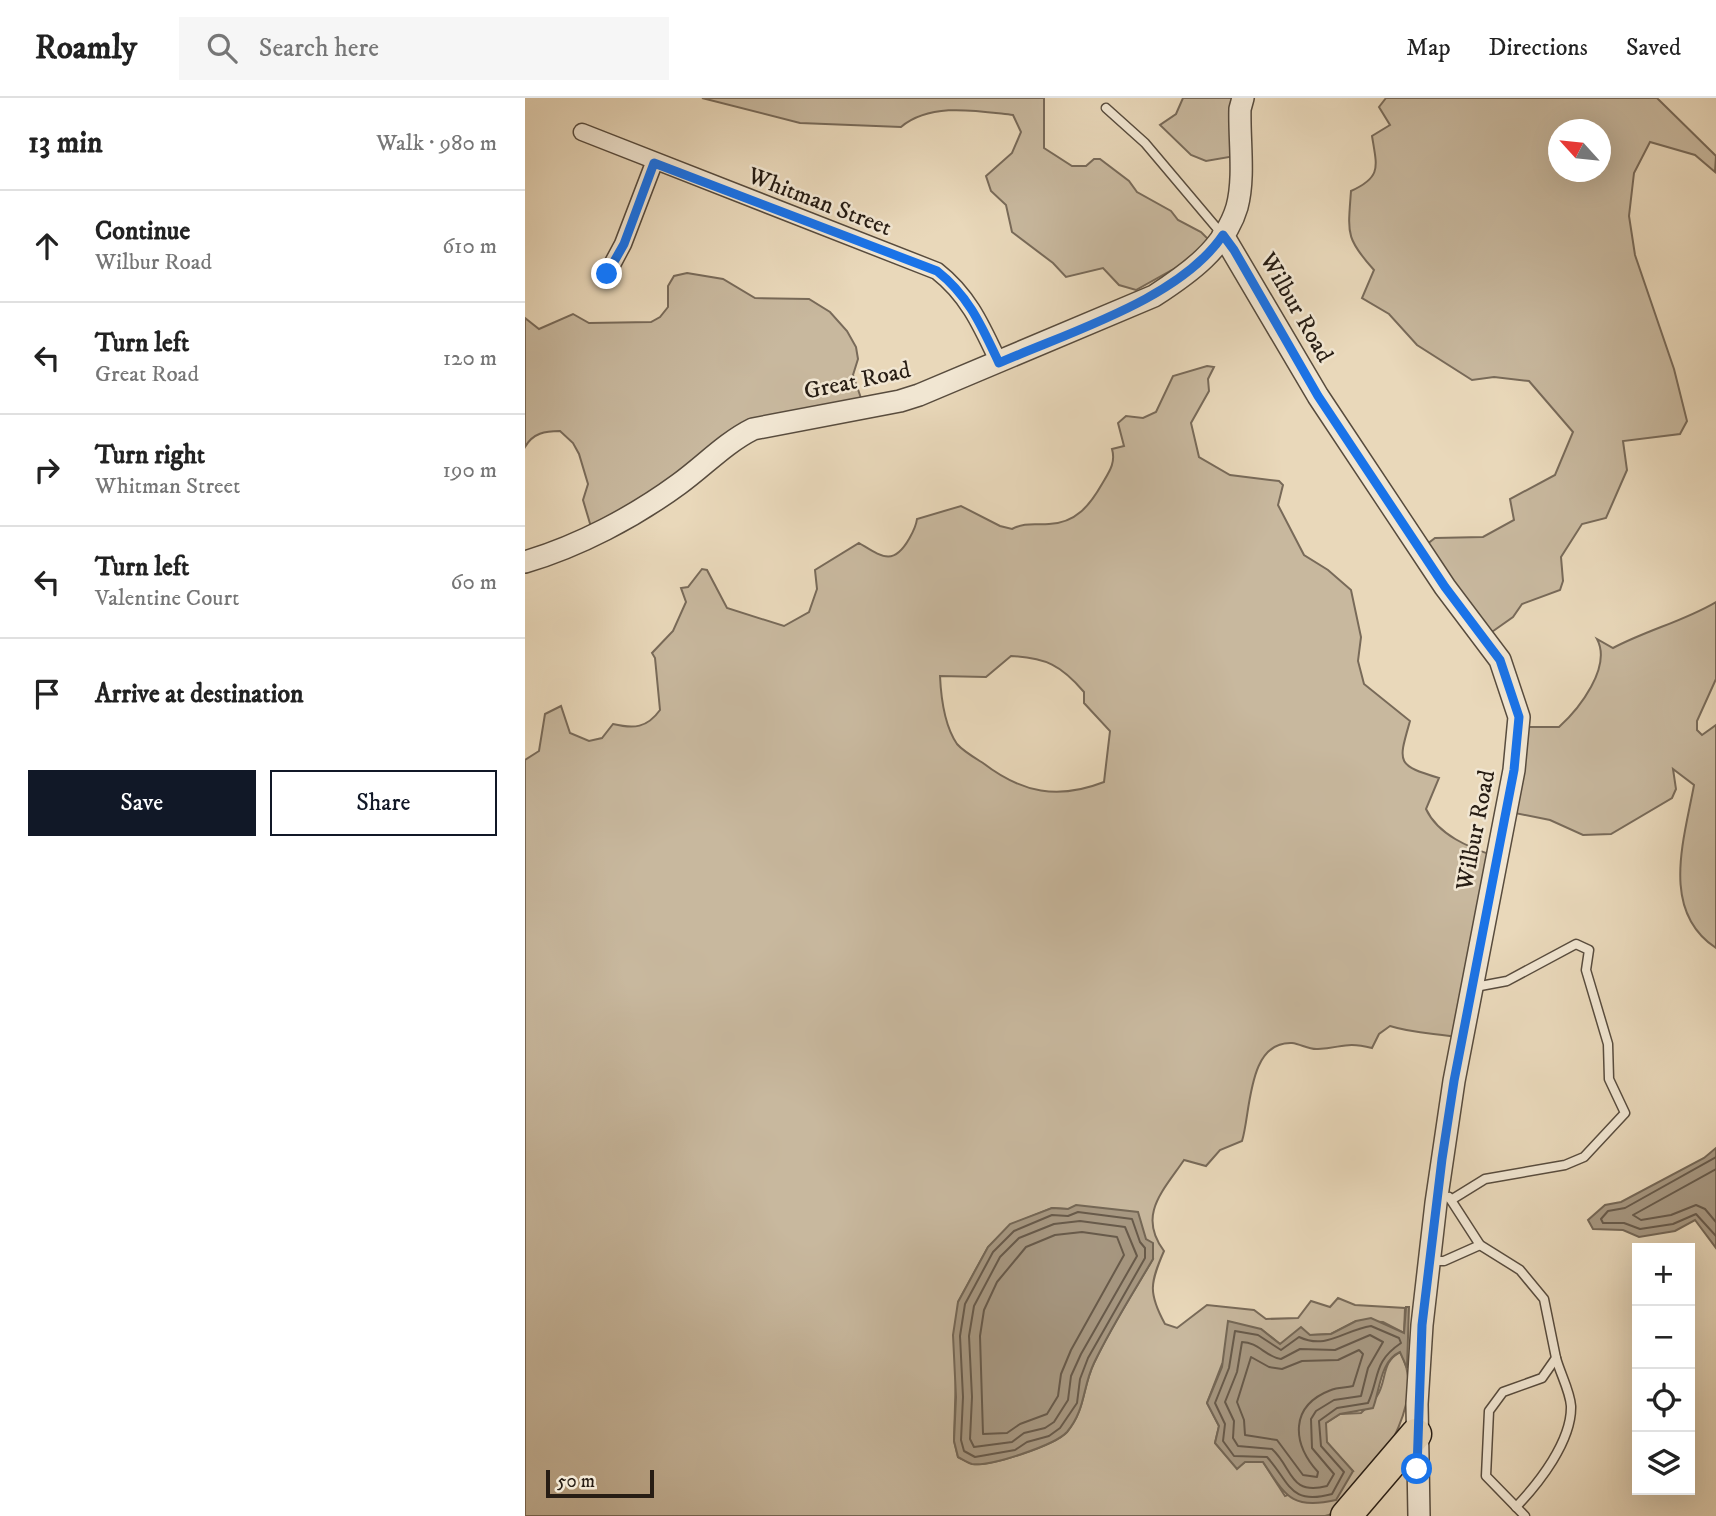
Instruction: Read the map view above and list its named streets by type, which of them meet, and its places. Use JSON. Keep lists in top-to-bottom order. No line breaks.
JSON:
{"streets":{"street":["Whitman Street","Wilbur Road","Great Road"]},"crossings":[["Whitman Street","Great Road"],["Wilbur Road","Great Road"]],"scale_bar":"50 m","north":"top left","page":{"header":"Roamly","search":"Search here","nav":["Map","Directions","Saved"],"heading":["13 min","Walk · 980 m"],"list":[["Continue","Wilbur Road","610 m"],["Turn left","Great Road","120 m"],["Turn right","Whitman Street","190 m"],["Turn left","Valentine Court","60 m"],"Arrive at destination"],"buttons":["Save","Share"],"map_buttons":["+","−"],"scale":"50 m"}}
